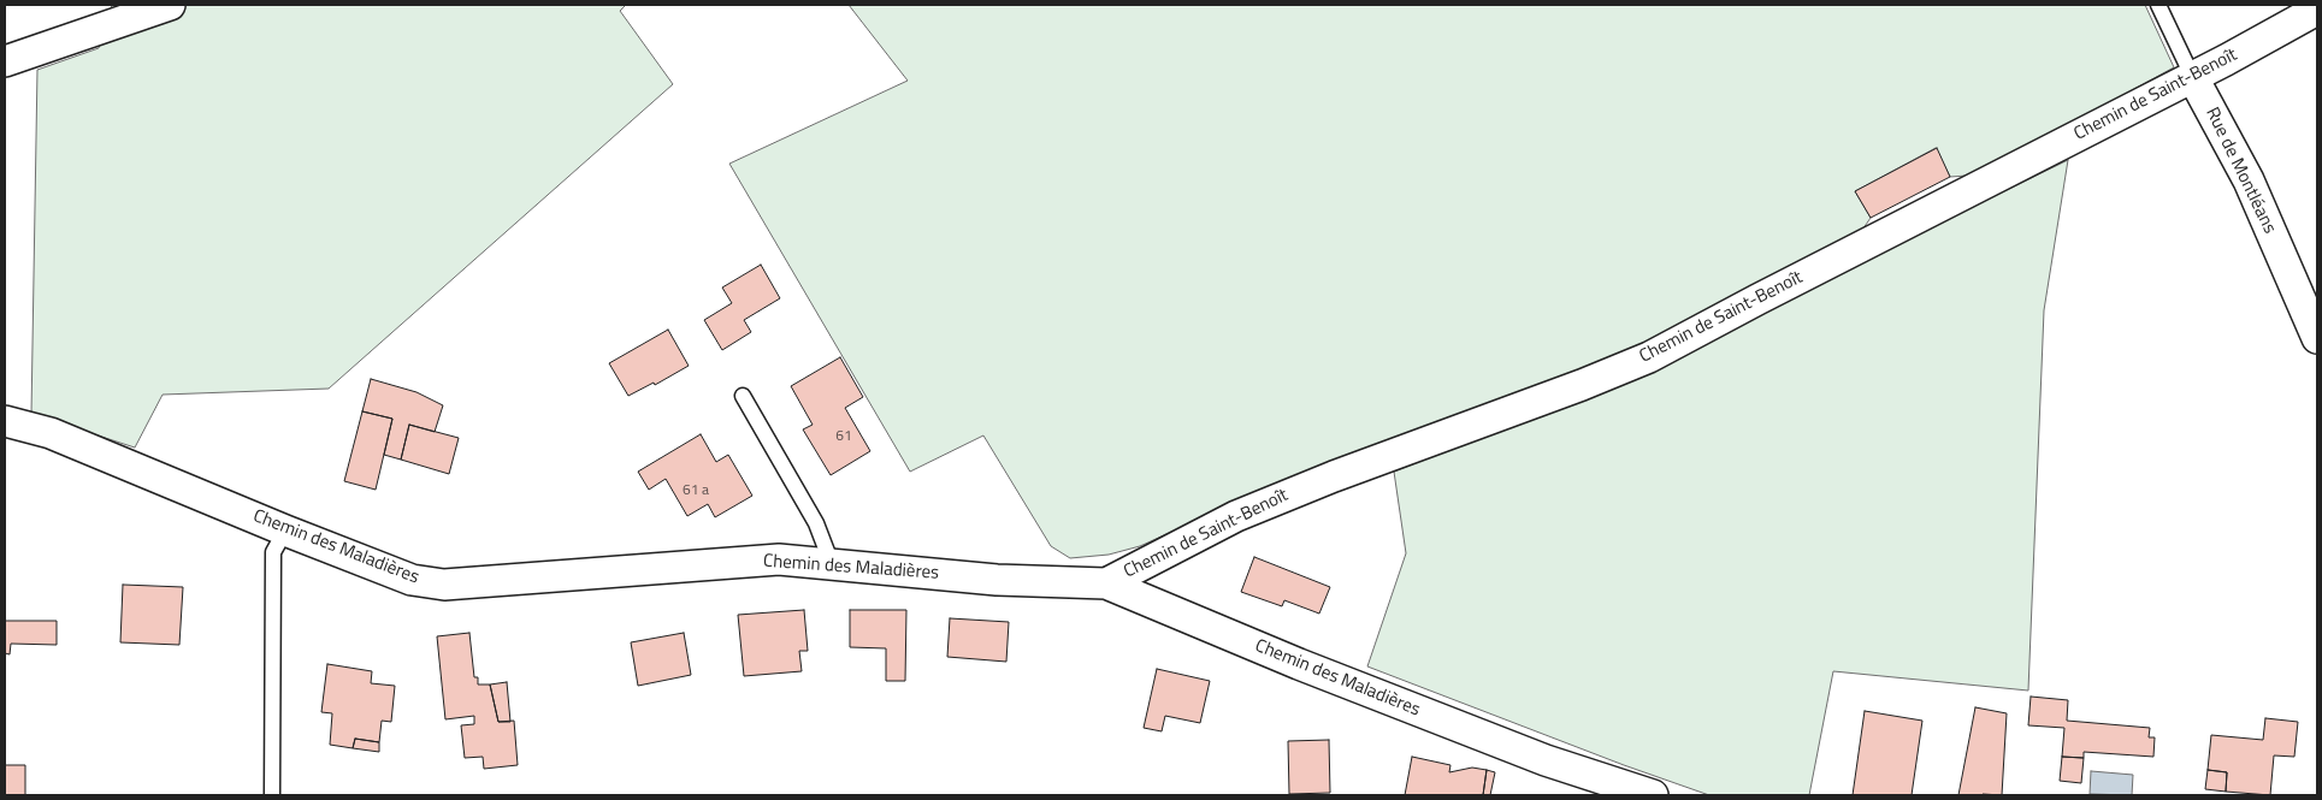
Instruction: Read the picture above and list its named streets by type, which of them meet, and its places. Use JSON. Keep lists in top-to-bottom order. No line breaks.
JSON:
{"streets":{"street":["Chemin de Saint-Benoît","Rue de Montléans","Chemin des Maladières"]},"crossings":[["Chemin de Saint-Benoît","Rue de Montléans"],["Chemin de Saint-Benoît","Chemin des Maladières"]],"house_numbers":["61","61 a"]}
